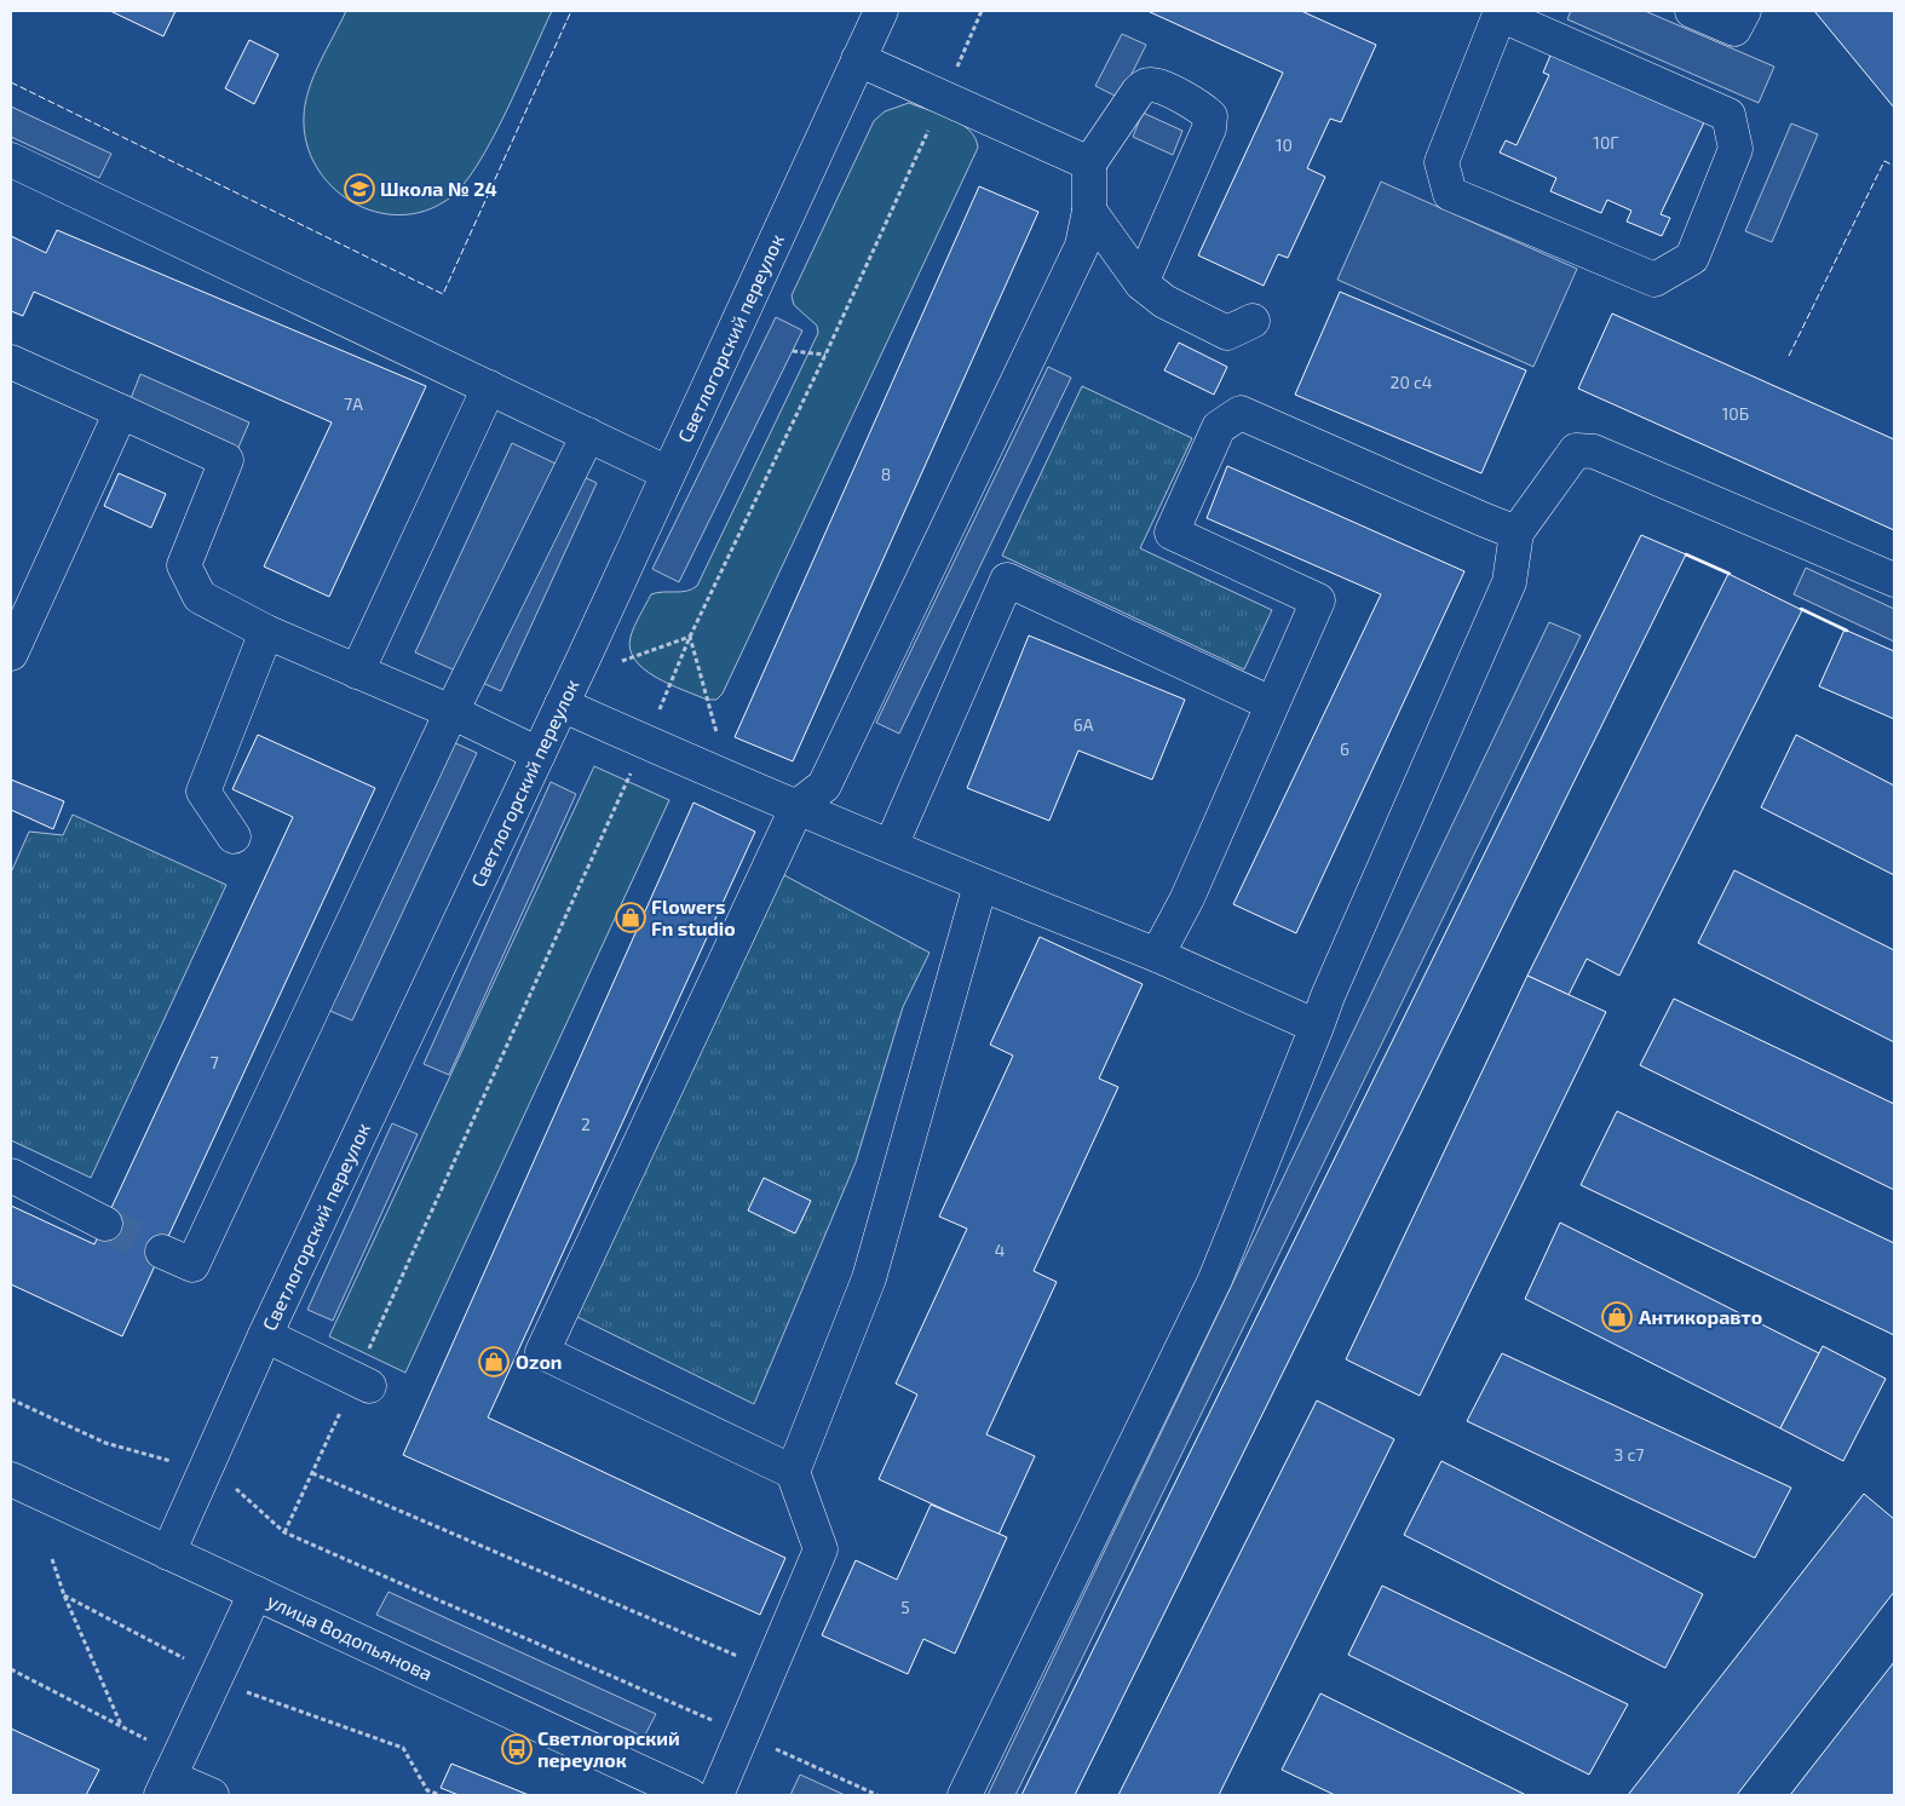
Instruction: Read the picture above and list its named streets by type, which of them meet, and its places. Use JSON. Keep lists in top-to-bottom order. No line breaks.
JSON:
{"streets":{"street":["Светлогорский переулок","улица Водопьянова"]},"crossings":[["Светлогорский переулок","улица Водопьянова"]],"places":{"school or university":["Школа № 24"],"shop":["Flowers Fn studio","Антикоравто","Ozon"],"bus stop":["Светлогорский переулок"]},"house_numbers":["10Г","10","20 с4","7А","10Б","8","6А","6","7","2","4","3 с7","5"]}
